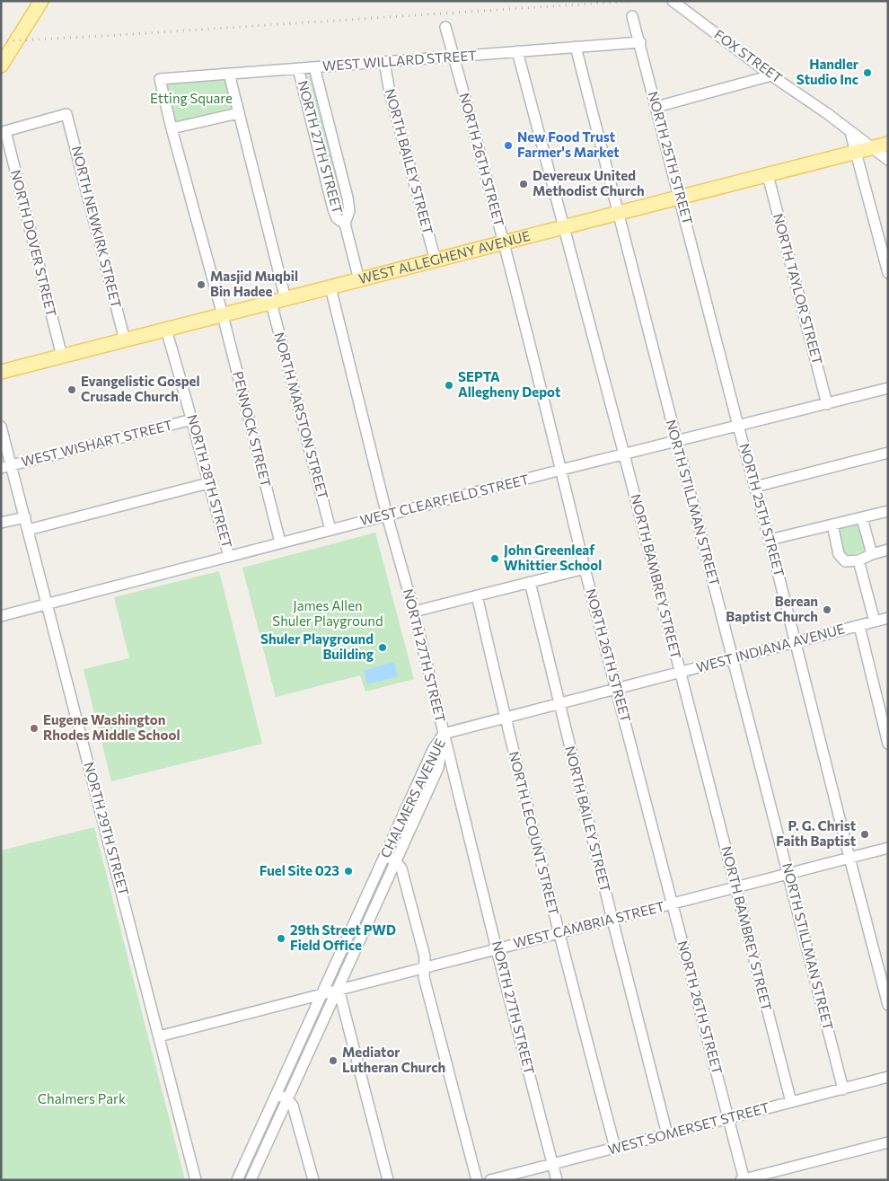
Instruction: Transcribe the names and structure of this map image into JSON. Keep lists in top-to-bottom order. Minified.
{"streets":{"main road":["WEST ALLEGHENY AVENUE"],"street":["FOX STREET","WEST WILLARD STREET","NORTH 27TH STREET","NORTH 25TH STREET","NORTH 26TH STREET","NORTH BAILEY STREET","NORTH NEWKIRK STREET","NORTH DOVER STREET","NORTH TAYLOR STREET","NORTH MARSTON STREET","PENNOCK STREET","WEST WISHART STREET","NORTH 28TH STREET","WEST CLEARFIELD STREET","NORTH STILLMAN STREET","NORTH BAMBREY STREET","WEST INDIANA AVENUE","CHALMERS AVENUE","NORTH 29TH STREET","NORTH LECOUNT STREET","WEST CAMBRIA STREET","WEST SOMERSET STREET"]},"crossings":[["FOX STREET","WEST ALLEGHENY AVENUE"],["WEST WILLARD STREET","NORTH 27TH STREET"],["WEST WILLARD STREET","NORTH 25TH STREET"],["WEST WILLARD STREET","NORTH 26TH STREET"],["WEST WILLARD STREET","NORTH BAILEY STREET"],["WEST WILLARD STREET","NORTH STILLMAN STREET"],["WEST WILLARD STREET","NORTH BAMBREY STREET"],["NORTH 27TH STREET","WEST ALLEGHENY AVENUE"],["NORTH 27TH STREET","WEST CLEARFIELD STREET"],["NORTH 27TH STREET","WEST INDIANA AVENUE"],["NORTH 27TH STREET","CHALMERS AVENUE"],["NORTH 27TH STREET","WEST CAMBRIA STREET"],["NORTH 27TH STREET","WEST SOMERSET STREET"],["NORTH 25TH STREET","WEST ALLEGHENY AVENUE"],["NORTH 25TH STREET","WEST CLEARFIELD STREET"],["NORTH 25TH STREET","WEST INDIANA AVENUE"],["NORTH 25TH STREET","WEST CAMBRIA STREET"],["NORTH 26TH STREET","WEST ALLEGHENY AVENUE"],["NORTH 26TH STREET","WEST CLEARFIELD STREET"],["NORTH 26TH STREET","WEST INDIANA AVENUE"],["NORTH 26TH STREET","WEST CAMBRIA STREET"],["NORTH 26TH STREET","WEST SOMERSET STREET"],["NORTH BAILEY STREET","WEST ALLEGHENY AVENUE"],["NORTH BAILEY STREET","WEST INDIANA AVENUE"],["NORTH BAILEY STREET","WEST CAMBRIA STREET"],["NORTH BAILEY STREET","WEST SOMERSET STREET"],["NORTH NEWKIRK STREET","NORTH DOVER STREET"],["NORTH NEWKIRK STREET","WEST ALLEGHENY AVENUE"],["NORTH DOVER STREET","WEST ALLEGHENY AVENUE"],["WEST ALLEGHENY AVENUE","NORTH TAYLOR STREET"],["WEST ALLEGHENY AVENUE","NORTH MARSTON STREET"],["WEST ALLEGHENY AVENUE","PENNOCK STREET"],["WEST ALLEGHENY AVENUE","NORTH 28TH STREET"],["WEST ALLEGHENY AVENUE","NORTH STILLMAN STREET"],["WEST ALLEGHENY AVENUE","NORTH BAMBREY STREET"],["NORTH TAYLOR STREET","WEST CLEARFIELD STREET"],["NORTH MARSTON STREET","WEST CLEARFIELD STREET"],["PENNOCK STREET","WEST CLEARFIELD STREET"],["WEST WISHART STREET","NORTH 28TH STREET"],["WEST WISHART STREET","NORTH 29TH STREET"],["NORTH 28TH STREET","WEST CLEARFIELD STREET"],["WEST CLEARFIELD STREET","NORTH STILLMAN STREET"],["WEST CLEARFIELD STREET","NORTH BAMBREY STREET"],["WEST CLEARFIELD STREET","NORTH 29TH STREET"],["NORTH STILLMAN STREET","WEST INDIANA AVENUE"],["NORTH STILLMAN STREET","WEST CAMBRIA STREET"],["NORTH STILLMAN STREET","WEST SOMERSET STREET"],["NORTH BAMBREY STREET","WEST INDIANA AVENUE"],["NORTH BAMBREY STREET","WEST CAMBRIA STREET"],["NORTH BAMBREY STREET","WEST SOMERSET STREET"],["WEST INDIANA AVENUE","CHALMERS AVENUE"],["WEST INDIANA AVENUE","NORTH LECOUNT STREET"],["CHALMERS AVENUE","WEST CAMBRIA STREET"],["NORTH 29TH STREET","WEST CAMBRIA STREET"],["NORTH LECOUNT STREET","WEST CAMBRIA STREET"],["NORTH LECOUNT STREET","WEST SOMERSET STREET"]],"parks":["Etting Square","James Allen Shuler Playground","Chalmers Park"],"places":["Handler Studio Inc","New Food Trust Farmer's Market","Devereux United Methodist Church","Masjid Muqbil Bin Hadee","SEPTA Allegheny Depot","Evangelistic Gospel Crusade Church","John Greenleaf Whittier School","Berean Baptist Church","Shuler Playground Building","Eugene Washington Rhodes Middle School","P. G. Christ Faith Baptist","Fuel Site 023","29th Street PWD Field Office","Mediator Lutheran Church"]}
